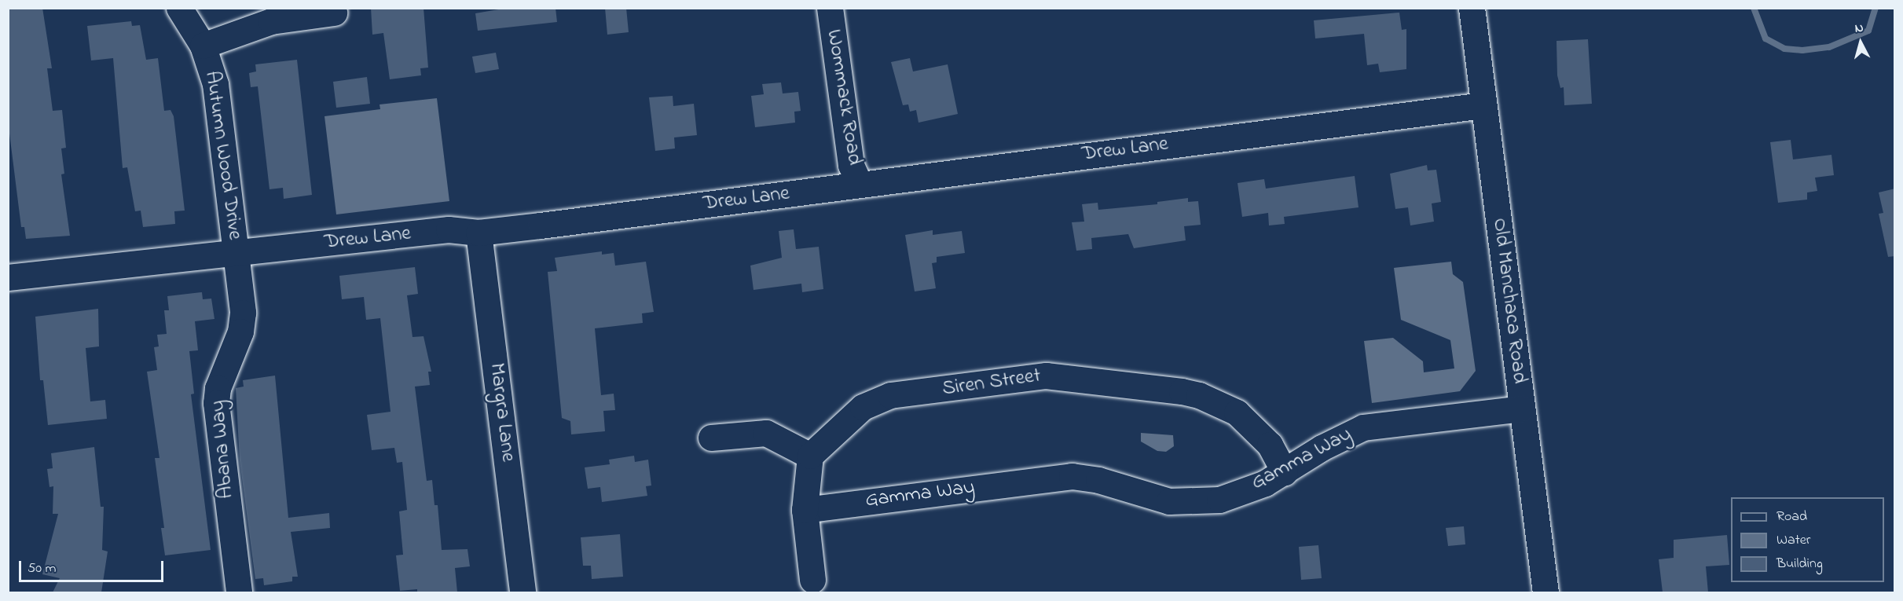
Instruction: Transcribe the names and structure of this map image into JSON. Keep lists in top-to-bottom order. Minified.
{"streets":{"street":["Wommack Road","Drew Lane","Autumn Wood Drive","Old Manchaca Road","Siren Street","Margra Lane","Abana Way","Gamma Way"]},"crossings":[["Wommack Road","Drew Lane"],["Drew Lane","Autumn Wood Drive"],["Drew Lane","Old Manchaca Road"],["Drew Lane","Margra Lane"],["Drew Lane","Abana Way"],["Autumn Wood Drive","Abana Way"],["Old Manchaca Road","Gamma Way"],["Siren Street","Gamma Way"]],"legend":["Road","Water","Building"],"scale_bar":"50 m","north":"top"}
